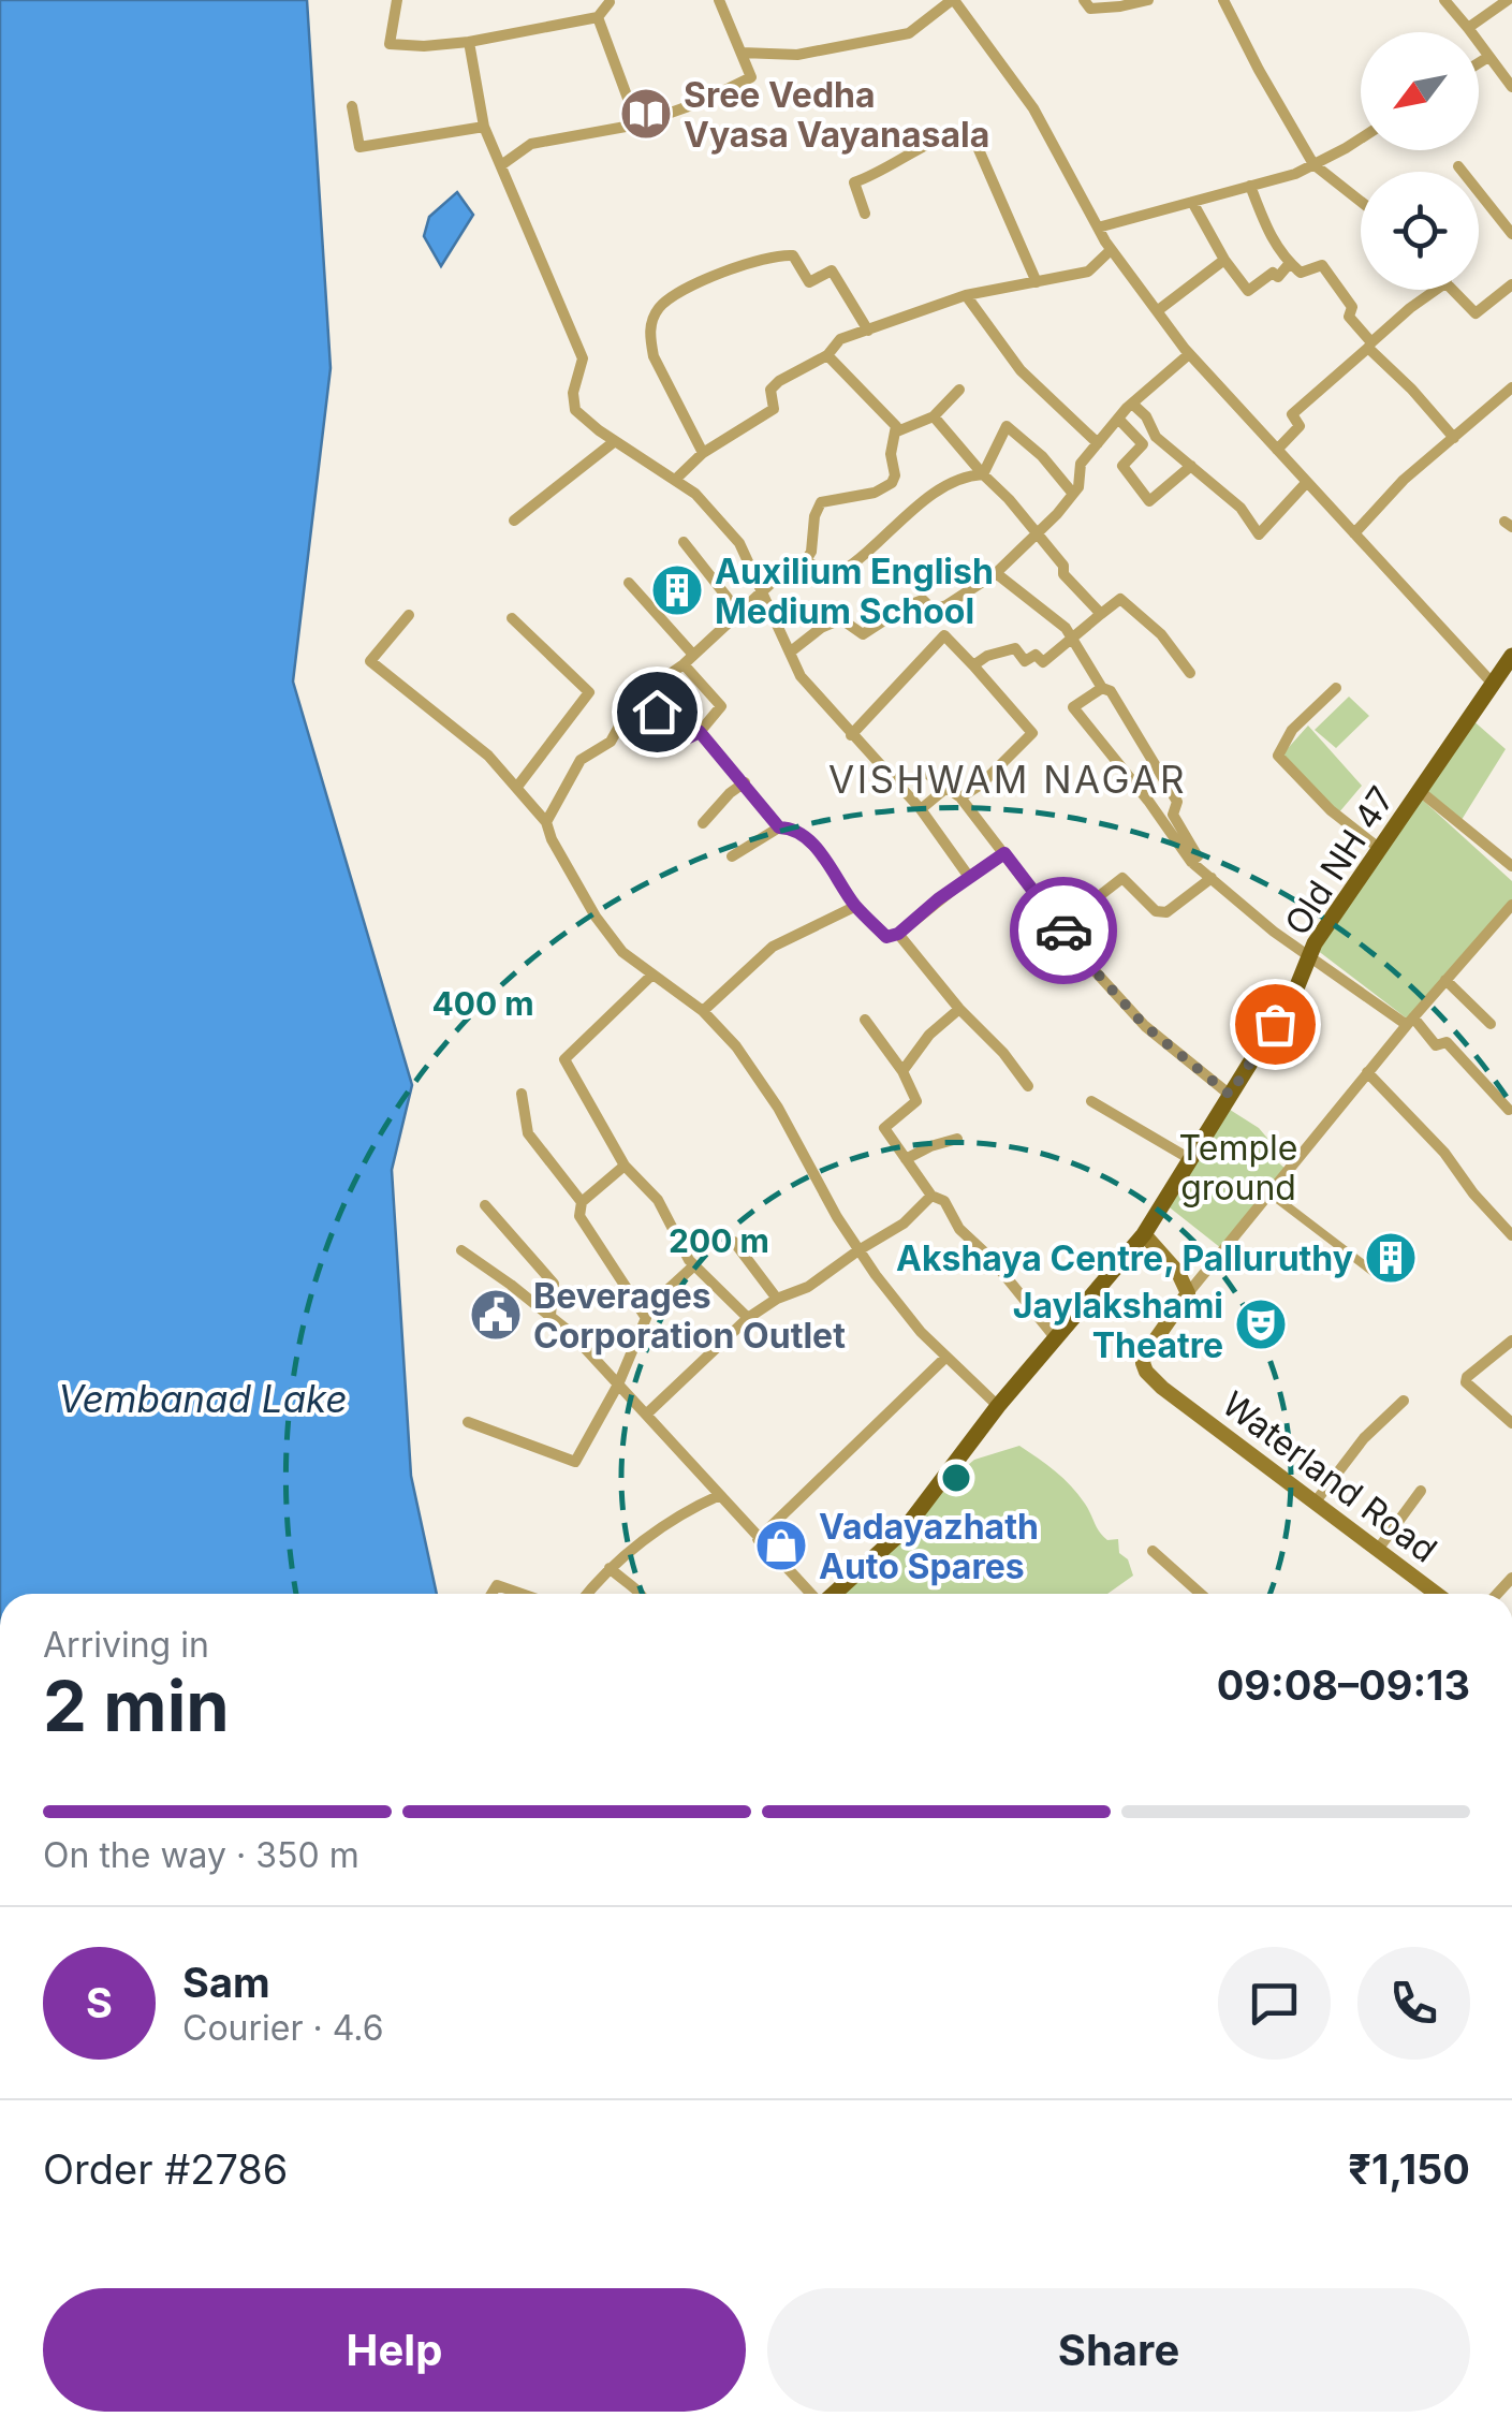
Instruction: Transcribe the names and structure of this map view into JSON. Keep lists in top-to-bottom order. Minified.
{"streets":{"main road":["Old NH 47","Waterland Road"]},"districts":["VISHWAM NAGAR"],"water":["Vembanad Lake"],"parks":["Temple ground"],"places":{"library":["Sree Vedha Vyasa Vayanasala"],"building":["Auxilium English Medium School","Akshaya Centre, Palluruthy"],"public building":["Beverages Corporation Outlet"],"theatre":["Jaylakshami Theatre"],"shop":["Vadayazhath Auto Spares"]},"north":"bottom left","page":{"heading":["2 min","Arriving in","09:08–09:13"],"panel":["Sam","Courier · 4.6","Order #2786","₹1,150"],"bar":"On the way · 350 m","round":"S","buttons":["Help","Share"]},"rings":["400 m","200 m"]}
